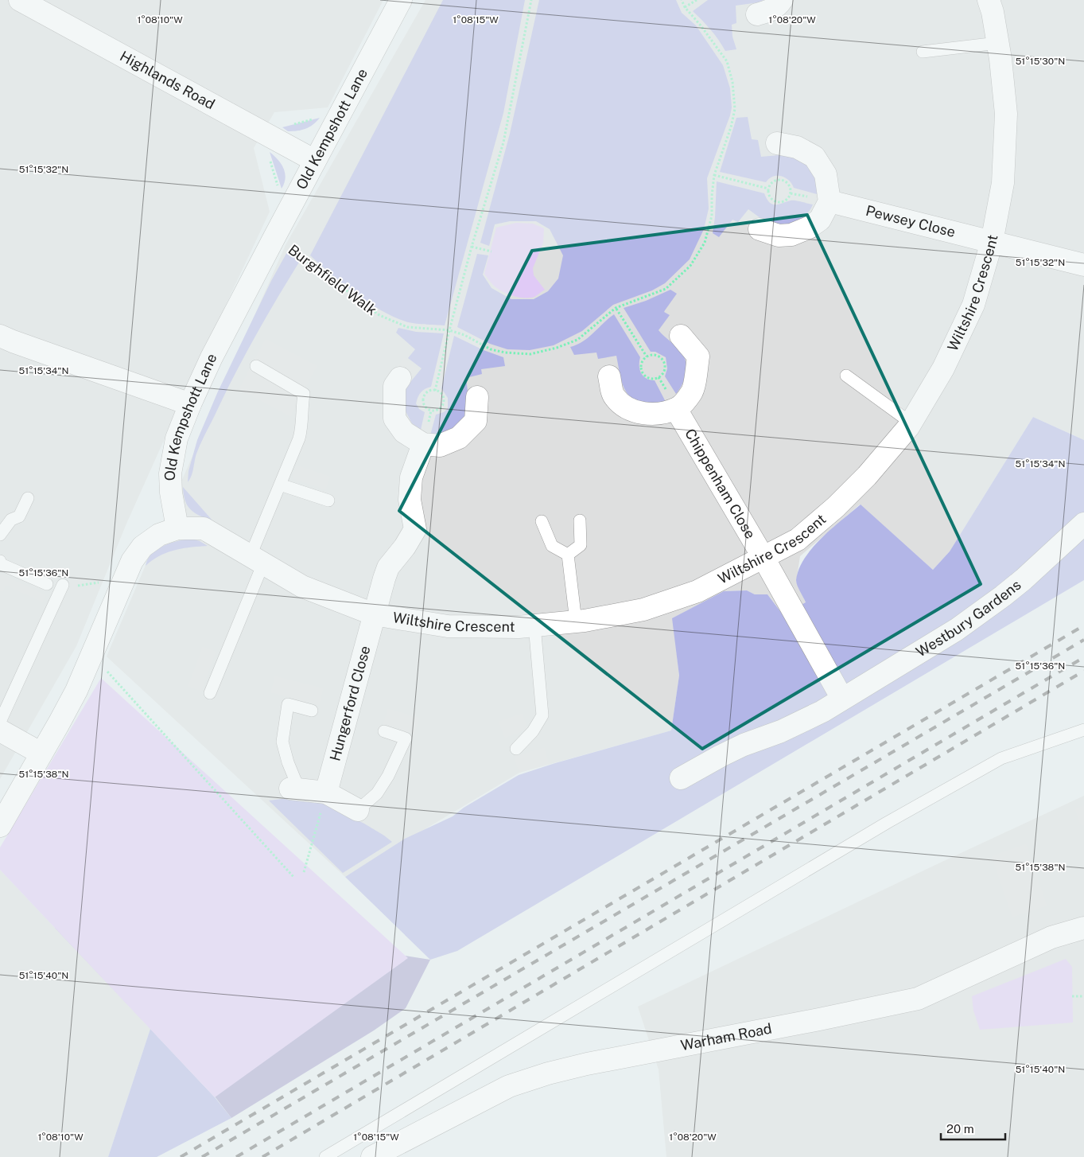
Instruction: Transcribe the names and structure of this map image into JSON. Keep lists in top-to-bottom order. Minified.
{"streets":{"street":["Highlands Road","Old Kempshott Lane","Pewsey Close","Wiltshire Crescent","Chippenham Close","Westbury Gardens","Hungerford Close","Warham Road"],"path":["Burghfield Walk"]},"crossings":[["Highlands Road","Old Kempshott Lane"],["Old Kempshott Lane","Burghfield Walk"],["Old Kempshott Lane","Wiltshire Crescent"],["Pewsey Close","Wiltshire Crescent"],["Wiltshire Crescent","Chippenham Close"],["Wiltshire Crescent","Hungerford Close"]],"scale_bar":"20 m","coordinates":["1°08'10\"W","1°08'15\"W","1°08'20\"W","51°15'30\"N","51°15'32\"N","51°15'34\"N","51°15'36\"N","51°15'38\"N","51°15'40\"N"]}
